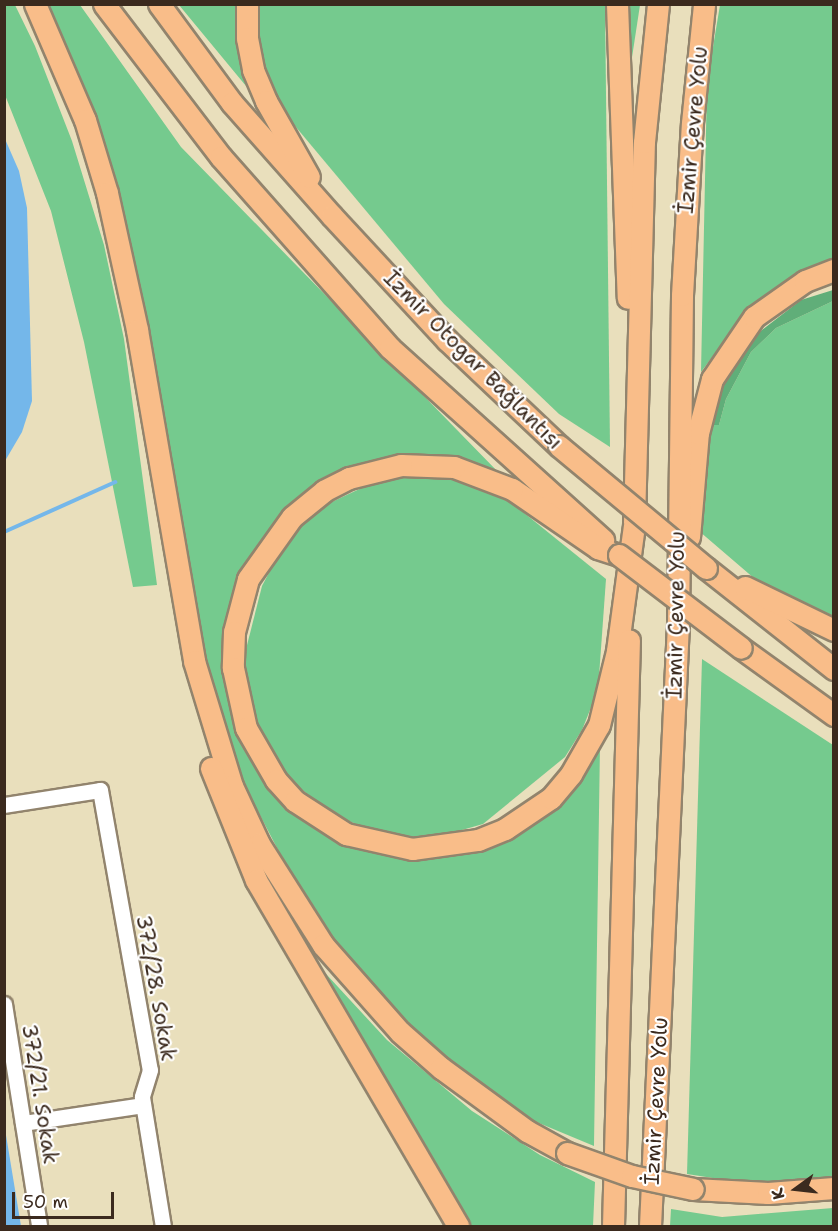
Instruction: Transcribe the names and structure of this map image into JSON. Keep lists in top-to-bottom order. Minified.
{"streets":{"highway":["İzmir Çevre Yolu","İzmir Otogar Bağlantısı"],"street":["372/28. Sokak","372/21. Sokak"]},"scale_bar":"50 m","north":"left"}
